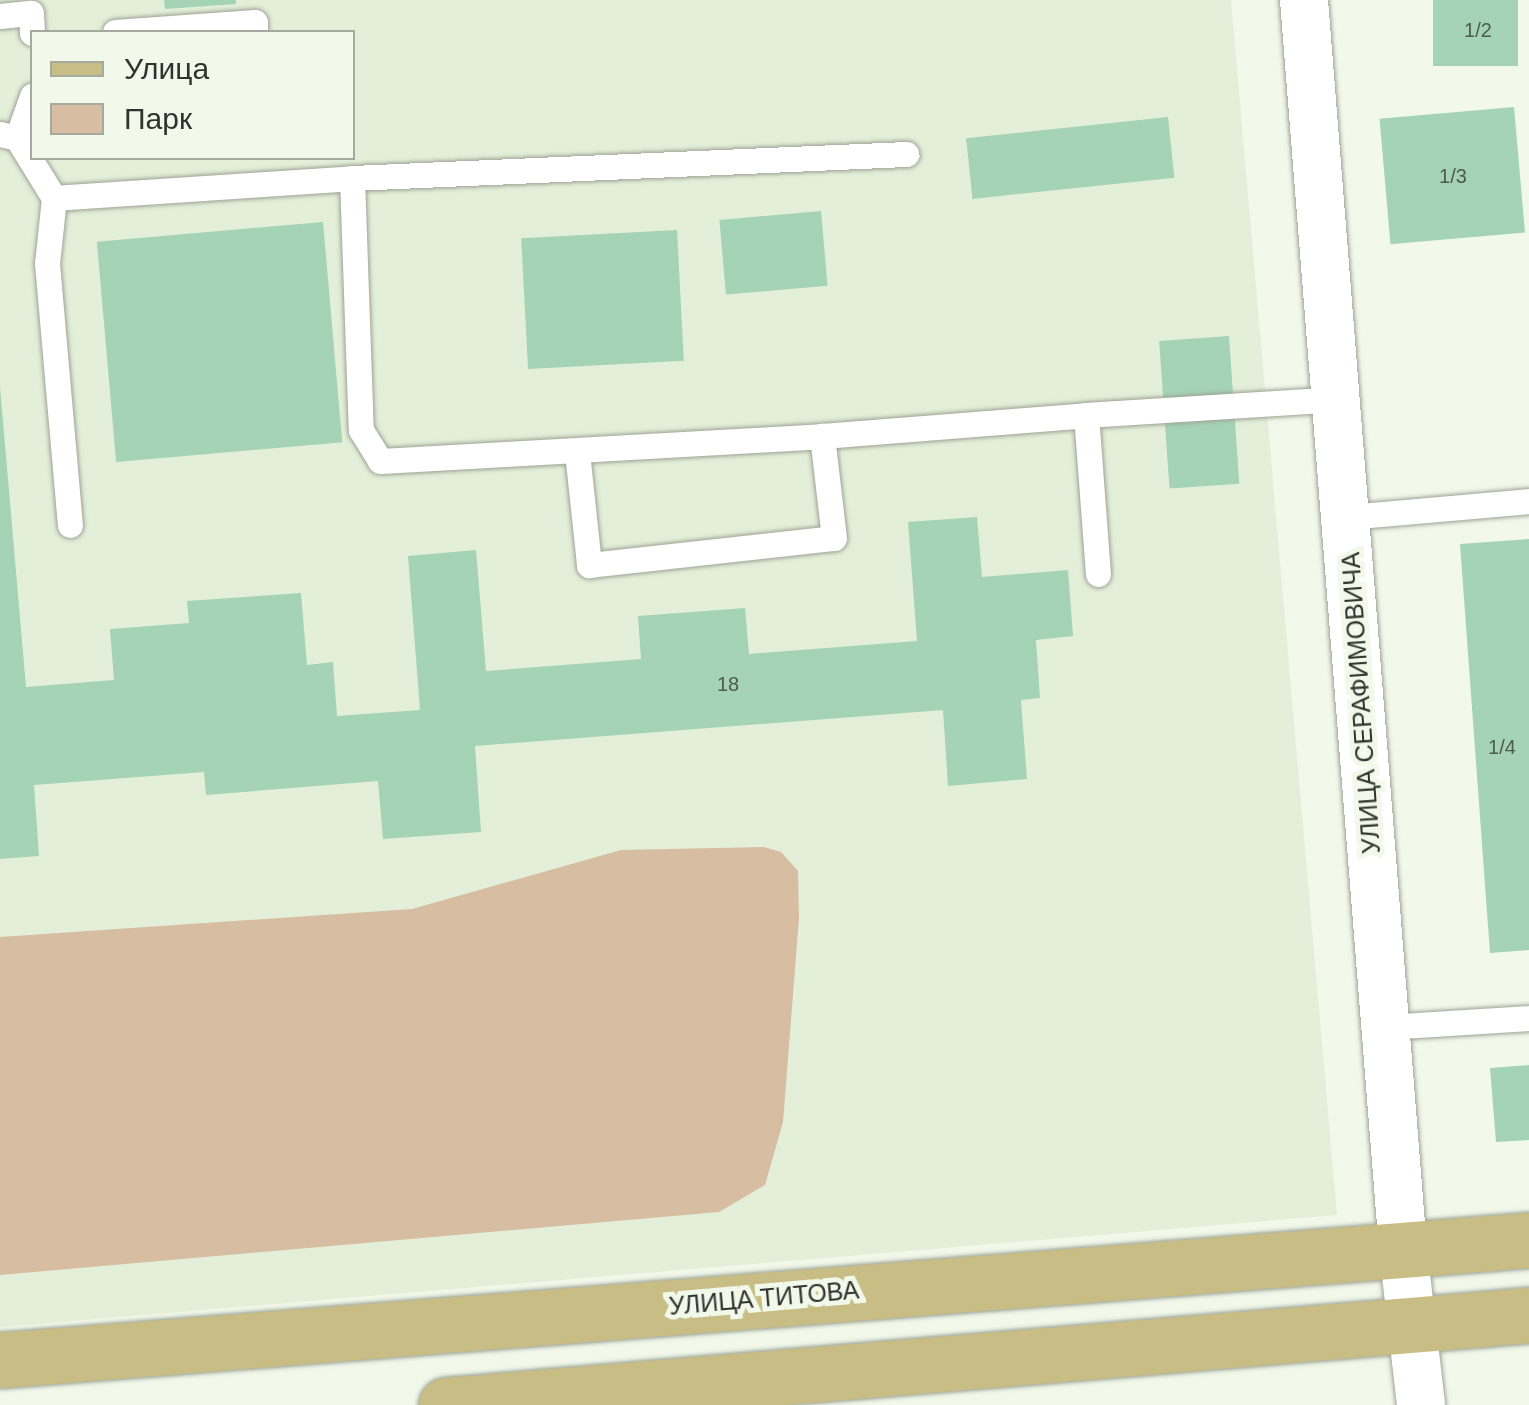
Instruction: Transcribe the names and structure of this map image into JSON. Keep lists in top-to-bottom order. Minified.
{"streets":{"main road":["УЛИЦА ТИТОВА"],"street":["УЛИЦА СЕРАФИМОВИЧА"]},"crossings":[["УЛИЦА СЕРАФИМОВИЧА","УЛИЦА ТИТОВА"]],"house_numbers":["1/2","1/3","18","1/4"],"legend":["Улица","Парк"]}
